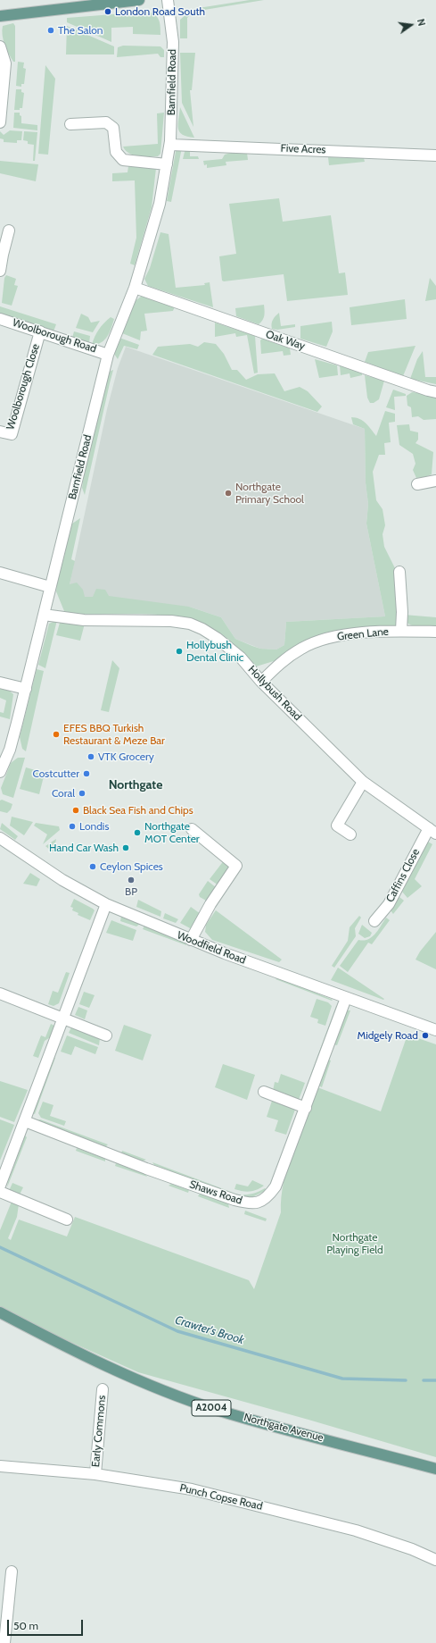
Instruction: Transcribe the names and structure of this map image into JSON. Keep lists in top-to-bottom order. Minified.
{"streets":{"main road":["A2004","Northgate Avenue"],"street":["Barnfield Road","Five Acres","Woolborough Road","Oak Way","Woolborough Close","Green Lane","Hollybush Road","Caffins Close","Woodfield Road","Shaws Road","Early Commons","Punch Copse Road"]},"crossings":[["Barnfield Road","Five Acres"],["Barnfield Road","Woolborough Road"],["Barnfield Road","Oak Way"],["Barnfield Road","Hollybush Road"],["Woolborough Road","Woolborough Close"],["Green Lane","Hollybush Road"],["Hollybush Road","Caffins Close"],["Woodfield Road","Shaws Road"],["Early Commons","Punch Copse Road"]],"districts":["Northgate"],"water":["Crawter's Brook"],"parks":["Northgate Playing Field"],"places":["London Road South","The Salon","Northgate Primary School","Hollybush Dental Clinic","EFES BBQ Turkish Restaurant & Meze Bar","VTK Grocery","Costcutter","Coral","Black Sea Fish and Chips","Londis","Northgate MOT Center","Hand Car Wash","Ceylon Spices","BP","Midgely Road"],"scale_bar":"50 m","north":"right"}
